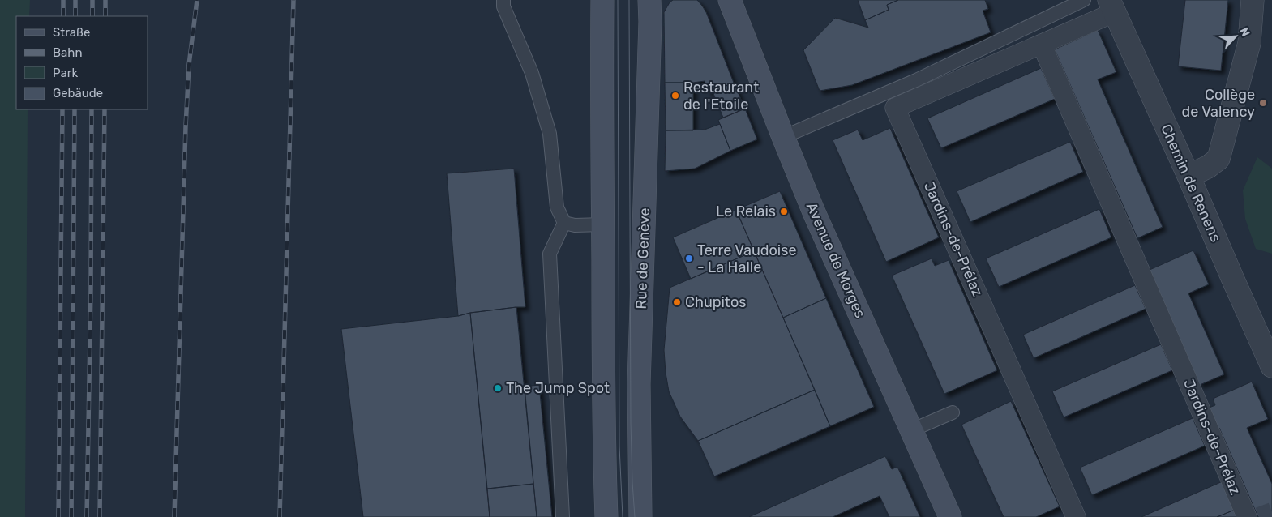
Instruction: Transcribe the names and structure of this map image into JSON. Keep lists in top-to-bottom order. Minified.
{"streets":{"main road":["Rue de Genève","Avenue de Morges"],"street":["Chemin de Renens","Jardins-de-Prélaz"]},"crossings":[["Chemin de Renens","Jardins-de-Prélaz"]],"places":["Restaurant de l'Etoile","Collège de Valency","Le Relais","Terre Vaudoise - La Halle","Chupitos","The Jump Spot"],"legend":["Straße","Bahn","Park","Gebäude"],"north":"top right"}
